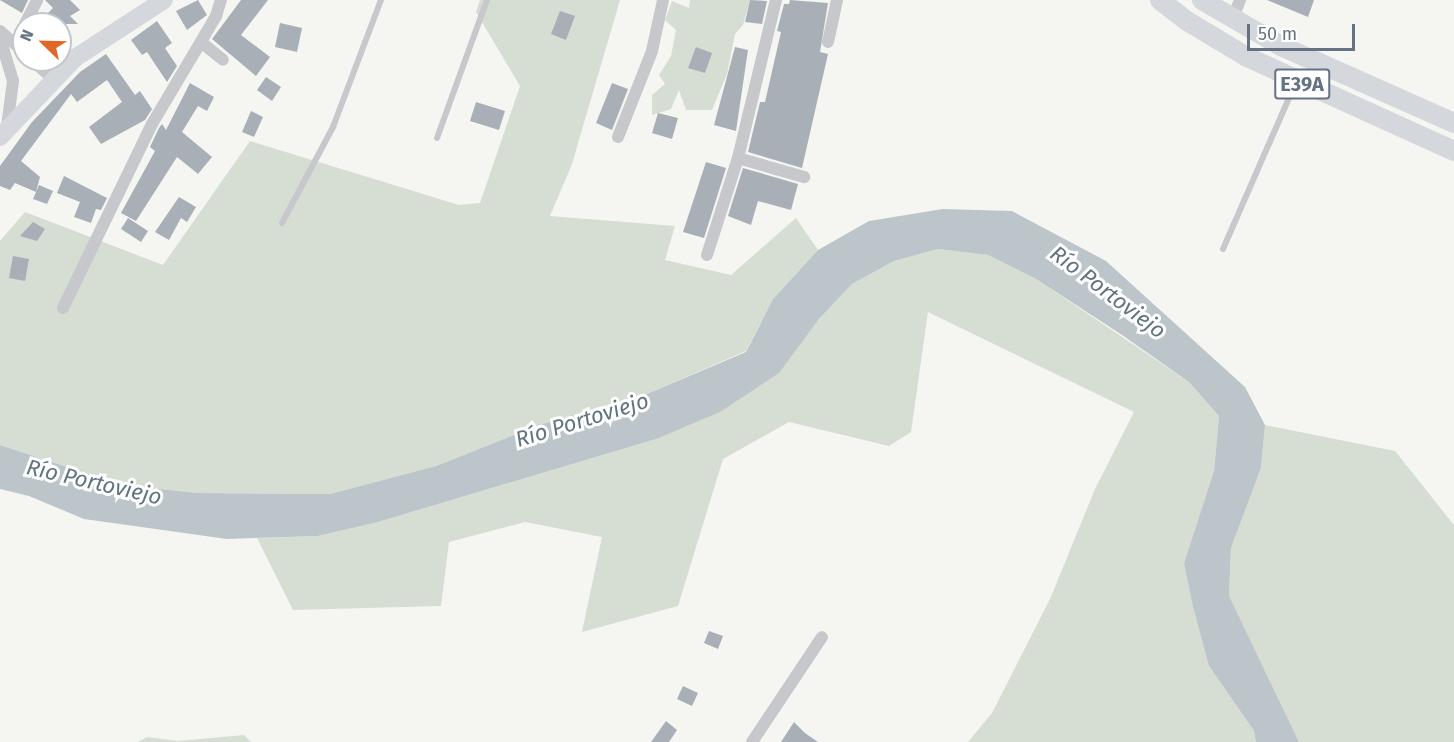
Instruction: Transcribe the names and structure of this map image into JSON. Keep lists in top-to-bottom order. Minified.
{"streets":{"main road":["E39A"]},"water":["Río Portoviejo"],"scale_bar":"50 m","north":"top left"}
